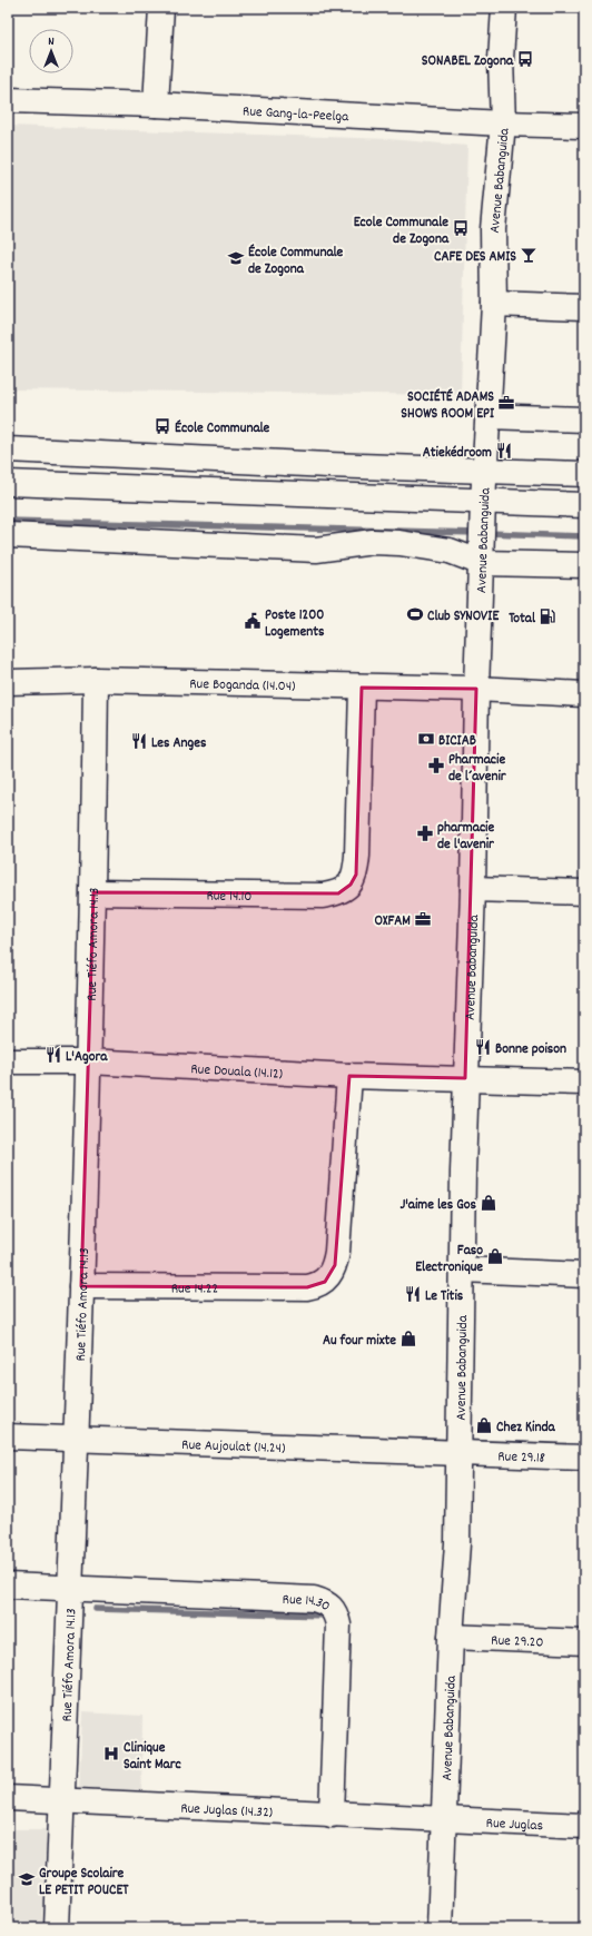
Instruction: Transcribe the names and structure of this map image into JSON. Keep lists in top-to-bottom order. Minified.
{"streets":{"street":["Rue Gang-la-Peelga","Avenue Babanguida","Rue Boganda (14.04)","Rue 14.10","Rue Tiéfo Amora 14.13","Rue Douala (14.12)","Rue 14.22","Rue Aujoulat (14.24)","Rue 29.18","Rue 14.30","Rue 29.20","Rue Juglas (14.32)","Rue Juglas"]},"crossings":[["Rue Gang-la-Peelga","Avenue Babanguida"],["Avenue Babanguida","Rue Boganda (14.04)"],["Avenue Babanguida","Rue Douala (14.12)"],["Avenue Babanguida","Rue Aujoulat (14.24)"],["Avenue Babanguida","Rue 29.18"],["Avenue Babanguida","Rue 29.20"],["Avenue Babanguida","Rue Juglas (14.32)"],["Avenue Babanguida","Rue Juglas"],["Rue Boganda (14.04)","Rue 14.10"],["Rue Boganda (14.04)","Rue Tiéfo Amora 14.13"],["Rue 14.10","Rue Tiéfo Amora 14.13"],["Rue Tiéfo Amora 14.13","Rue Douala (14.12)"],["Rue Tiéfo Amora 14.13","Rue 14.22"],["Rue Tiéfo Amora 14.13","Rue Aujoulat (14.24)"],["Rue Tiéfo Amora 14.13","Rue 14.30"],["Rue Tiéfo Amora 14.13","Rue Juglas (14.32)"],["Rue Douala (14.12)","Rue 14.22"],["Rue Aujoulat (14.24)","Rue 29.18"],["Rue 14.30","Rue Juglas (14.32)"],["Rue Juglas (14.32)","Rue Juglas"]],"places":{"bus stop":["SONABEL Zogona","Ecole Communale de Zogona","École Communale"],"bar":["CAFE DES AMIS"],"school or university":["École Communale de Zogona","Groupe Scolaire LE PETIT POUCET"],"office":["SOCIÉTÉ ADAMS SHOWS ROOM EPI","OXFAM"],"restaurant":["Atiekédroom","Les Anges","Bonne poison","L'Agora","Le Titis"],"sports":["Club SYNOVIE"],"fuel station":["Total"],"public building":["Poste 1200 Logements"],"bank":["BICIAB"],"pharmacy":["Pharmacie de l´avenir","pharmacie de l'avenir"],"shop":["J'aime les Gos","Faso Electronique","Au four mixte","Chez Kinda"],"hospital":["Clinique Saint Marc"]},"north":"top"}
